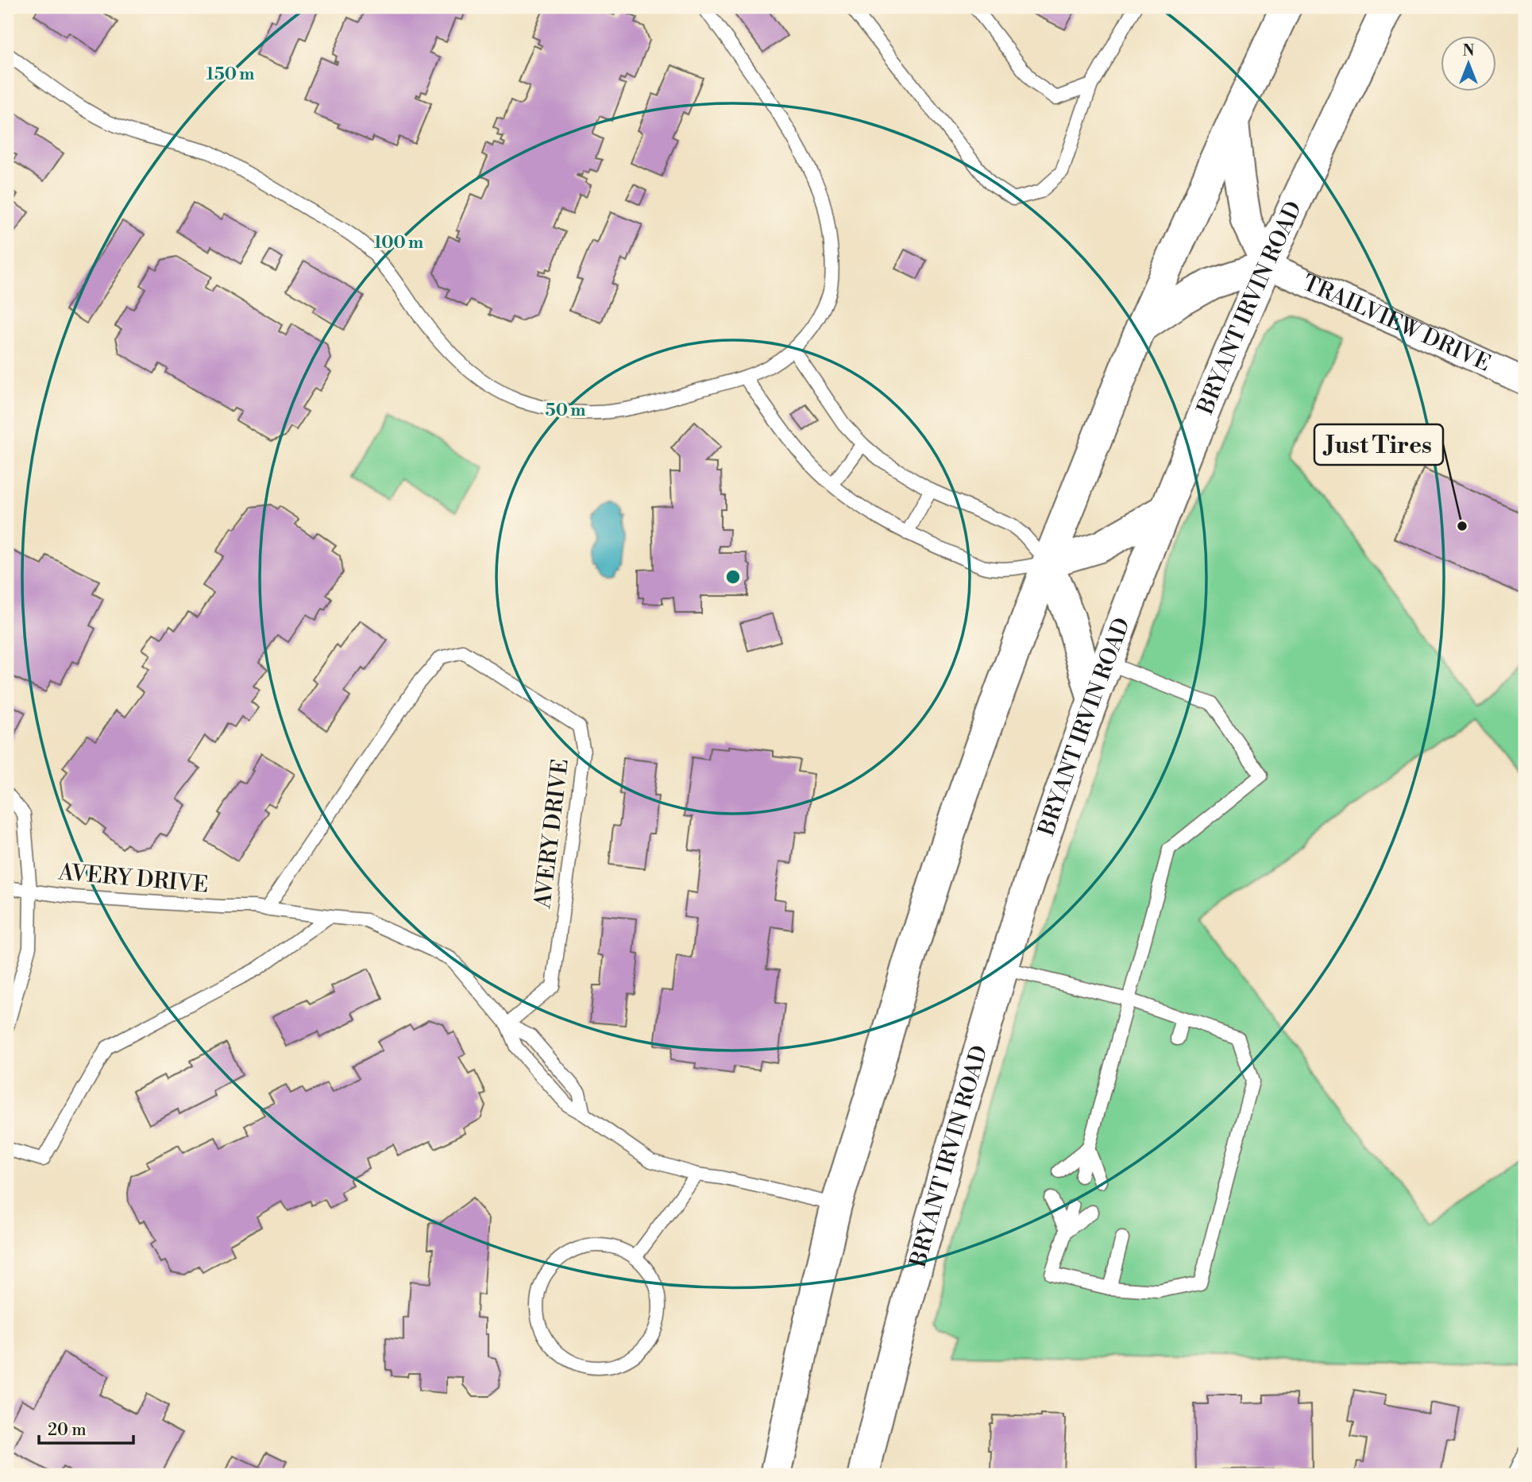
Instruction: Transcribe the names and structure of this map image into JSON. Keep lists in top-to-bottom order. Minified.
{"streets":{"main road":["BRYANT IRVIN ROAD"],"street":["TRAILVIEW DRIVE"],"lane":["AVERY DRIVE"]},"crossings":[["BRYANT IRVIN ROAD","TRAILVIEW DRIVE"]],"places":["Just Tires"],"scale_bar":"20 m","north":"top","rings":["150 m","100 m","50 m"]}
